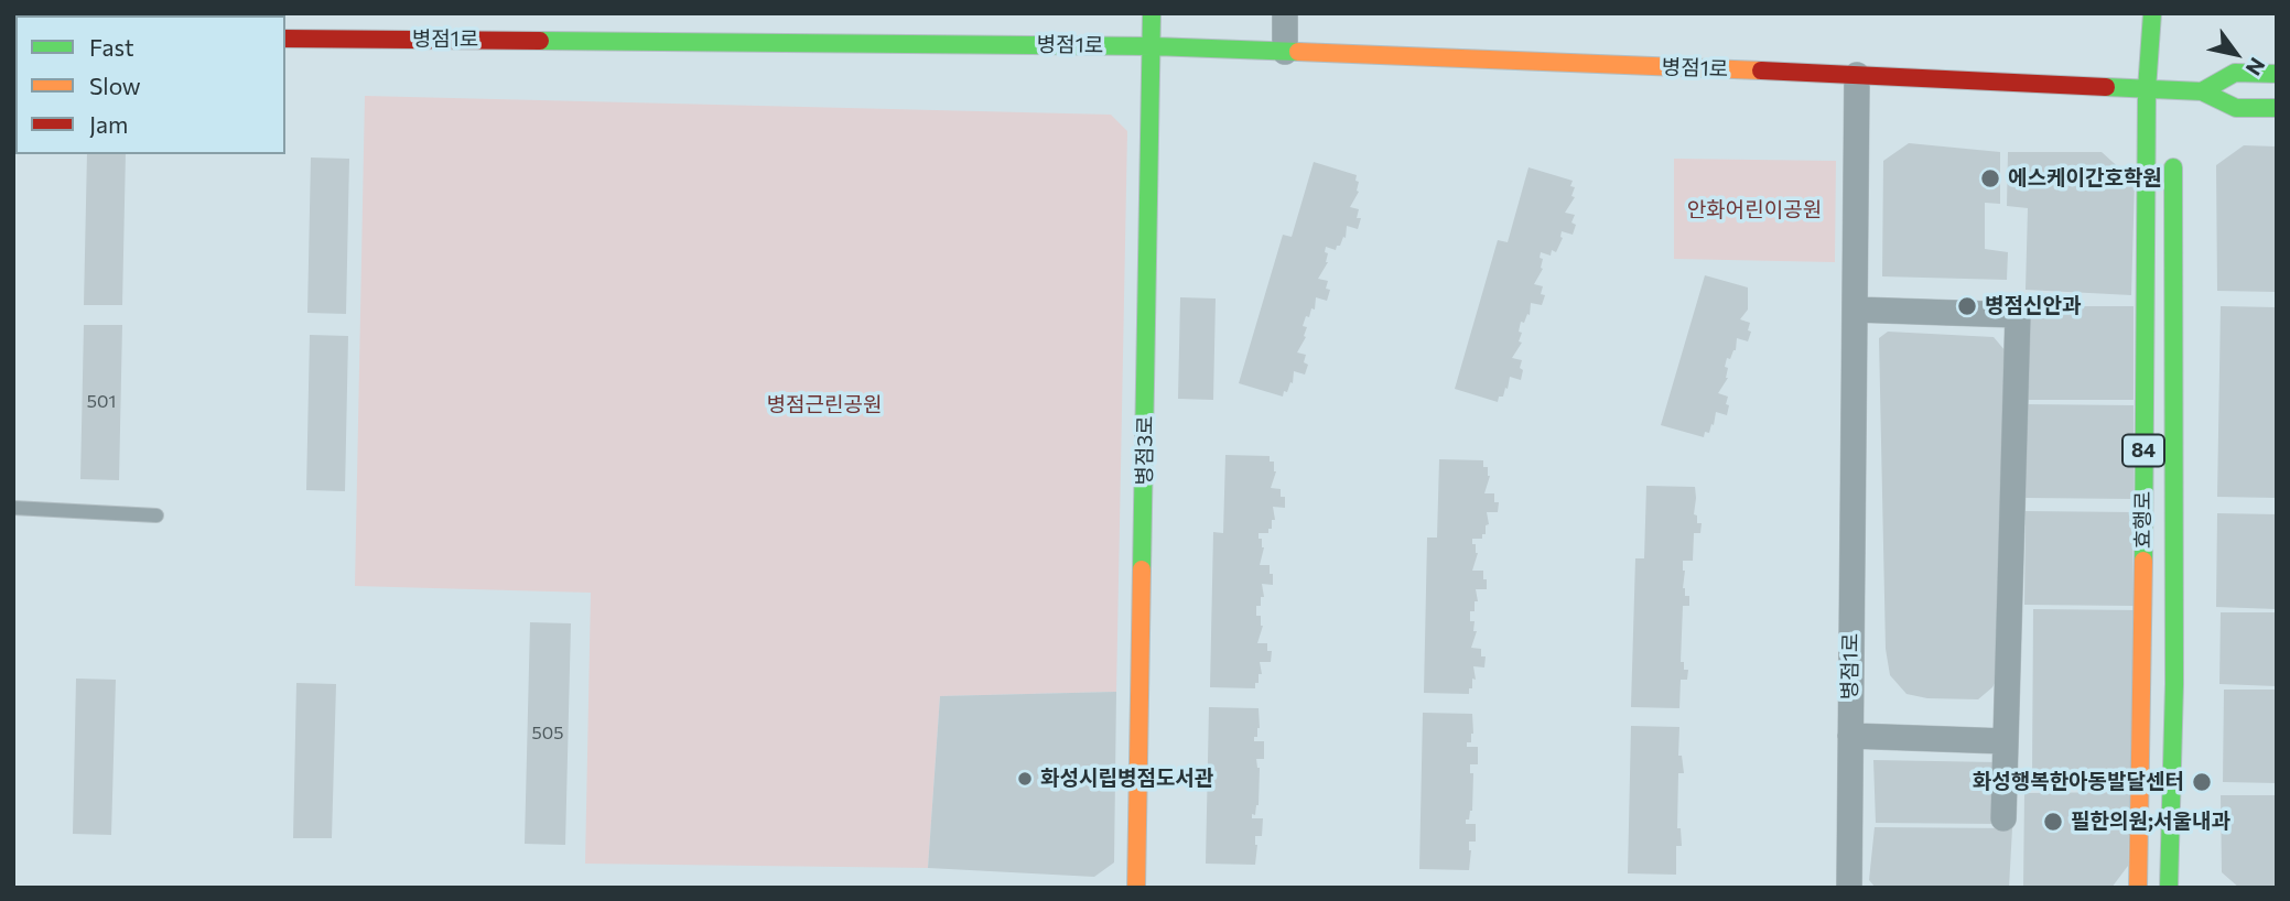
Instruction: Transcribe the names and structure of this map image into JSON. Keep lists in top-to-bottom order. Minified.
{"streets":{"street":["병점1로","병점3로","84","효행로"]},"crossings":[["병점1로","병점3로"],["병점1로","효행로"]],"parks":["안화어린이공원","병점근린공원"],"places":["에스케이간호학원","병점신안과","화성시립병점도서관","화성행복한아동발달센터","필한의원;서울내과"],"house_numbers":["501","505"],"legend":["Fast","Slow","Jam"],"north":"bottom right"}
